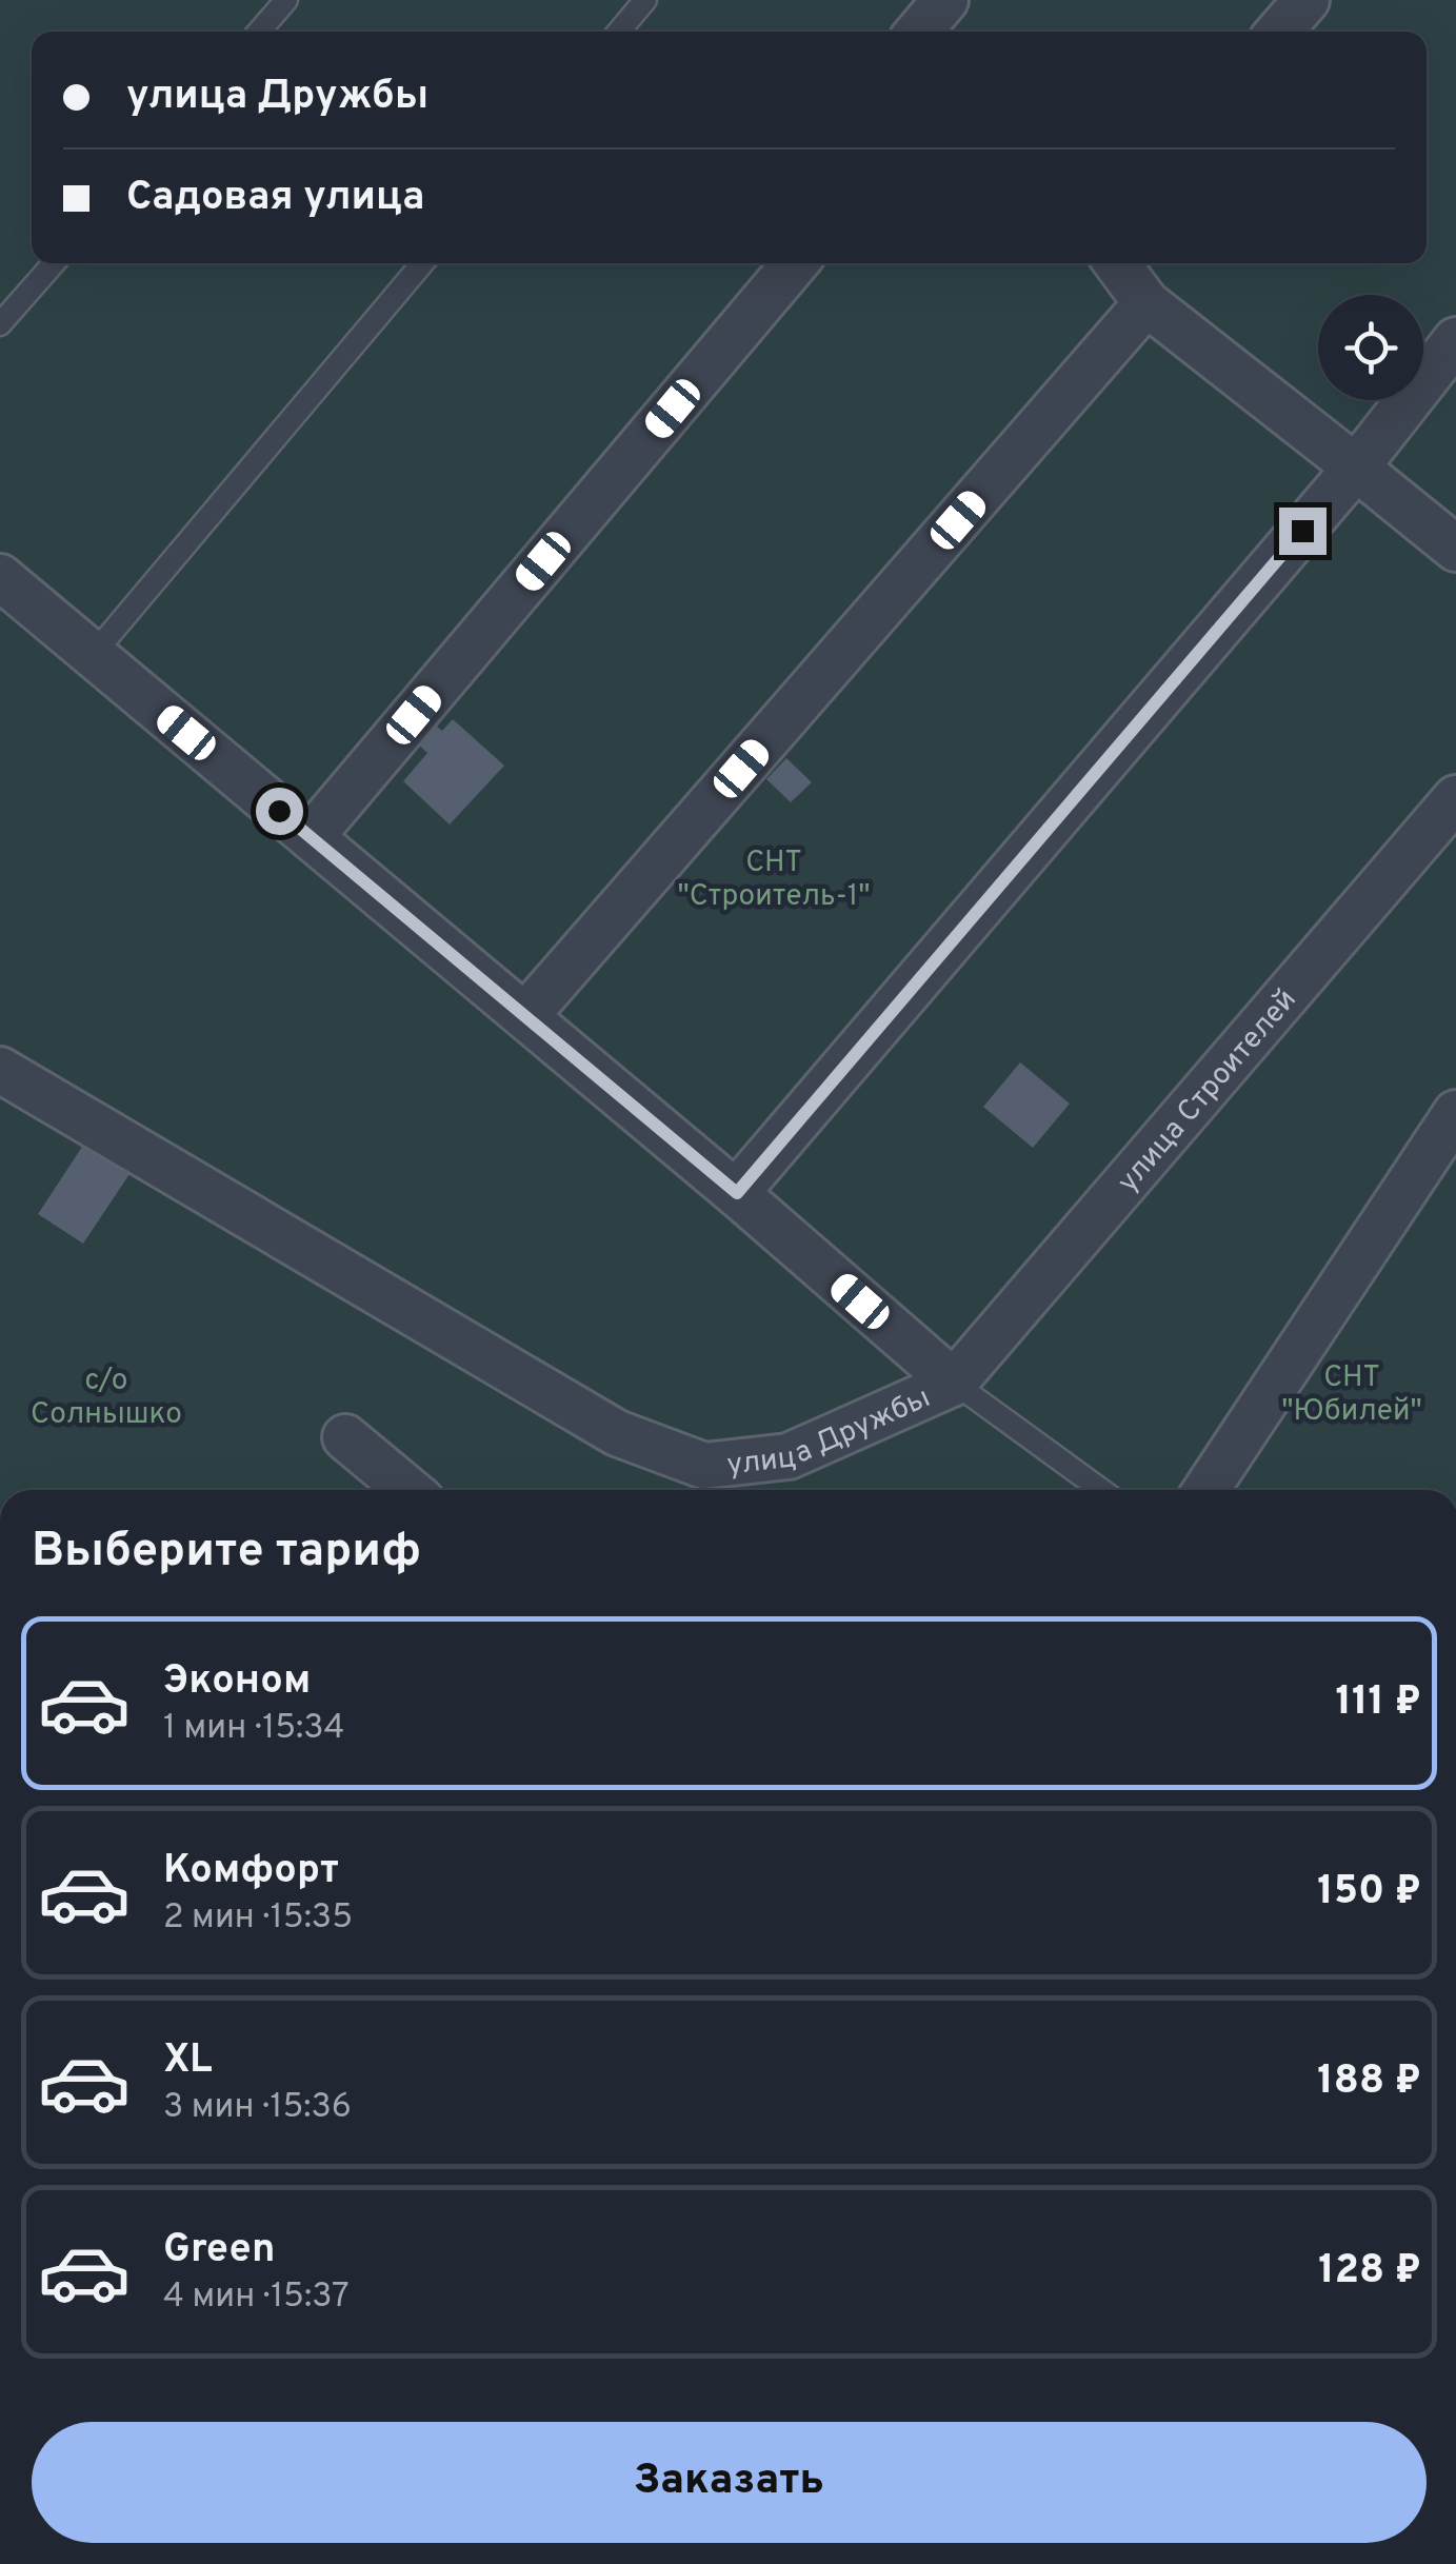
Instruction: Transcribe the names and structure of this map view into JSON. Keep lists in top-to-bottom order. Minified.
{"streets":{"street":["улица Строителей","улица Дружбы"]},"crossings":[["улица Строителей","улица Дружбы"]],"parks":["СНТ \"Строитель-1\"","СНТ \"Юбилей\"","с/о Солнышко"],"page":{"banner":["улица Дружбы","Садовая улица"],"heading":"Выберите тариф","list":[{"name":"Эконом","note":"1 мин · 15:34","value":"111 ₽"},{"name":"Комфорт","note":"2 мин · 15:35","value":"150 ₽"},{"name":"XL","note":"3 мин · 15:36","value":"188 ₽"},{"name":"Green","note":"4 мин · 15:37","value":"128 ₽"}],"buttons":"Заказать"}}
